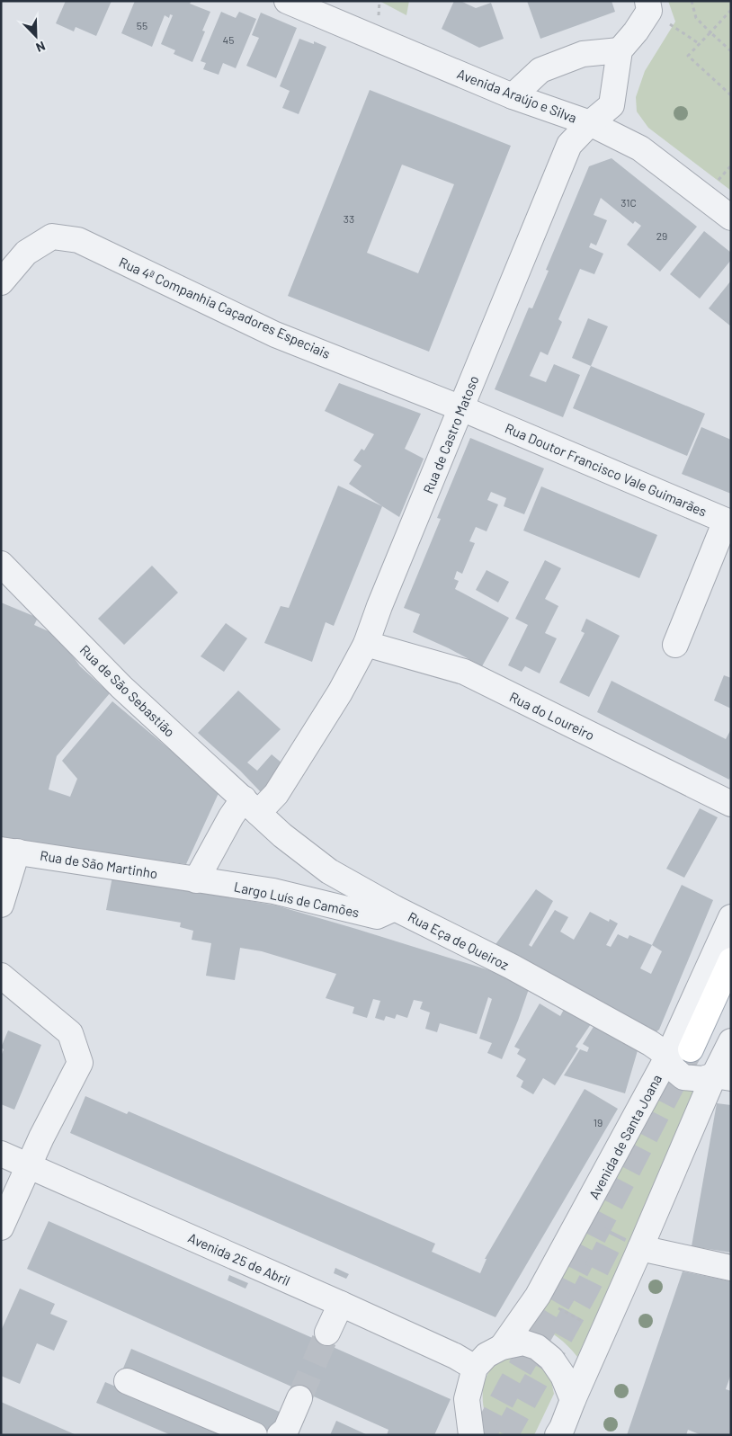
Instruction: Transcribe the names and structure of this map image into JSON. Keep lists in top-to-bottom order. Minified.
{"streets":{"main road":["Avenida de Santa Joana"],"street":["Avenida Araújo e Silva","Rua 4ª Companhia Caçadores Especiais","Rua de Castro Matoso","Rua Doutor Francisco Vale Guimarães","Rua de São Sebastião","Rua do Loureiro","Rua de São Martinho","Largo Luís de Camões","Rua Eça de Queiroz","Avenida 25 de Abril"]},"crossings":[["Avenida Araújo e Silva","Rua de Castro Matoso"],["Rua 4ª Companhia Caçadores Especiais","Rua de Castro Matoso"],["Rua 4ª Companhia Caçadores Especiais","Rua Doutor Francisco Vale Guimarães"],["Rua de Castro Matoso","Rua Doutor Francisco Vale Guimarães"],["Rua de Castro Matoso","Rua de São Sebastião"],["Rua de Castro Matoso","Rua do Loureiro"],["Rua de Castro Matoso","Rua de São Martinho"],["Rua de Castro Matoso","Largo Luís de Camões"],["Rua de Castro Matoso","Rua Eça de Queiroz"],["Rua de São Sebastião","Rua Eça de Queiroz"],["Rua de São Martinho","Largo Luís de Camões"],["Largo Luís de Camões","Rua Eça de Queiroz"],["Rua Eça de Queiroz","Avenida de Santa Joana"]],"house_numbers":["55","45","31C","33","29","19"],"north":"bottom right"}
